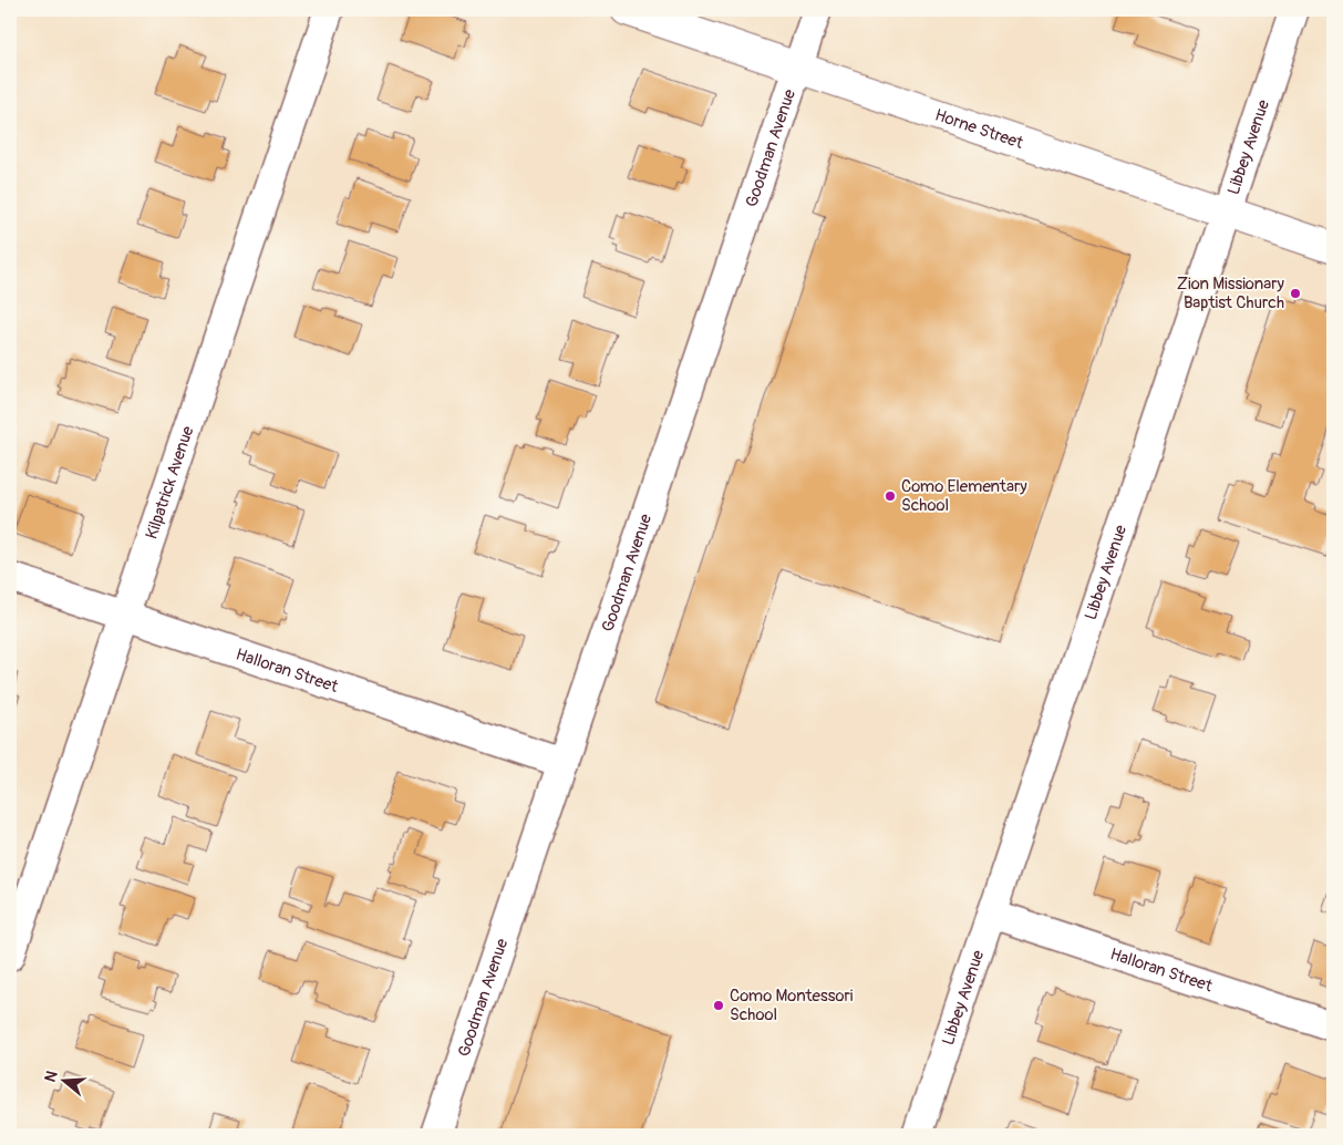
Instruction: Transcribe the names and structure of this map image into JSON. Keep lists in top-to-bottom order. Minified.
{"streets":{"street":["Horne Street","Goodman Avenue","Libbey Avenue","Kilpatrick Avenue","Halloran Street"]},"crossings":[["Horne Street","Goodman Avenue"],["Horne Street","Libbey Avenue"],["Goodman Avenue","Halloran Street"],["Libbey Avenue","Halloran Street"],["Kilpatrick Avenue","Halloran Street"]],"places":["Zion Missionary Baptist Church","Como Elementary School","Como Montessori School"],"north":"left"}
